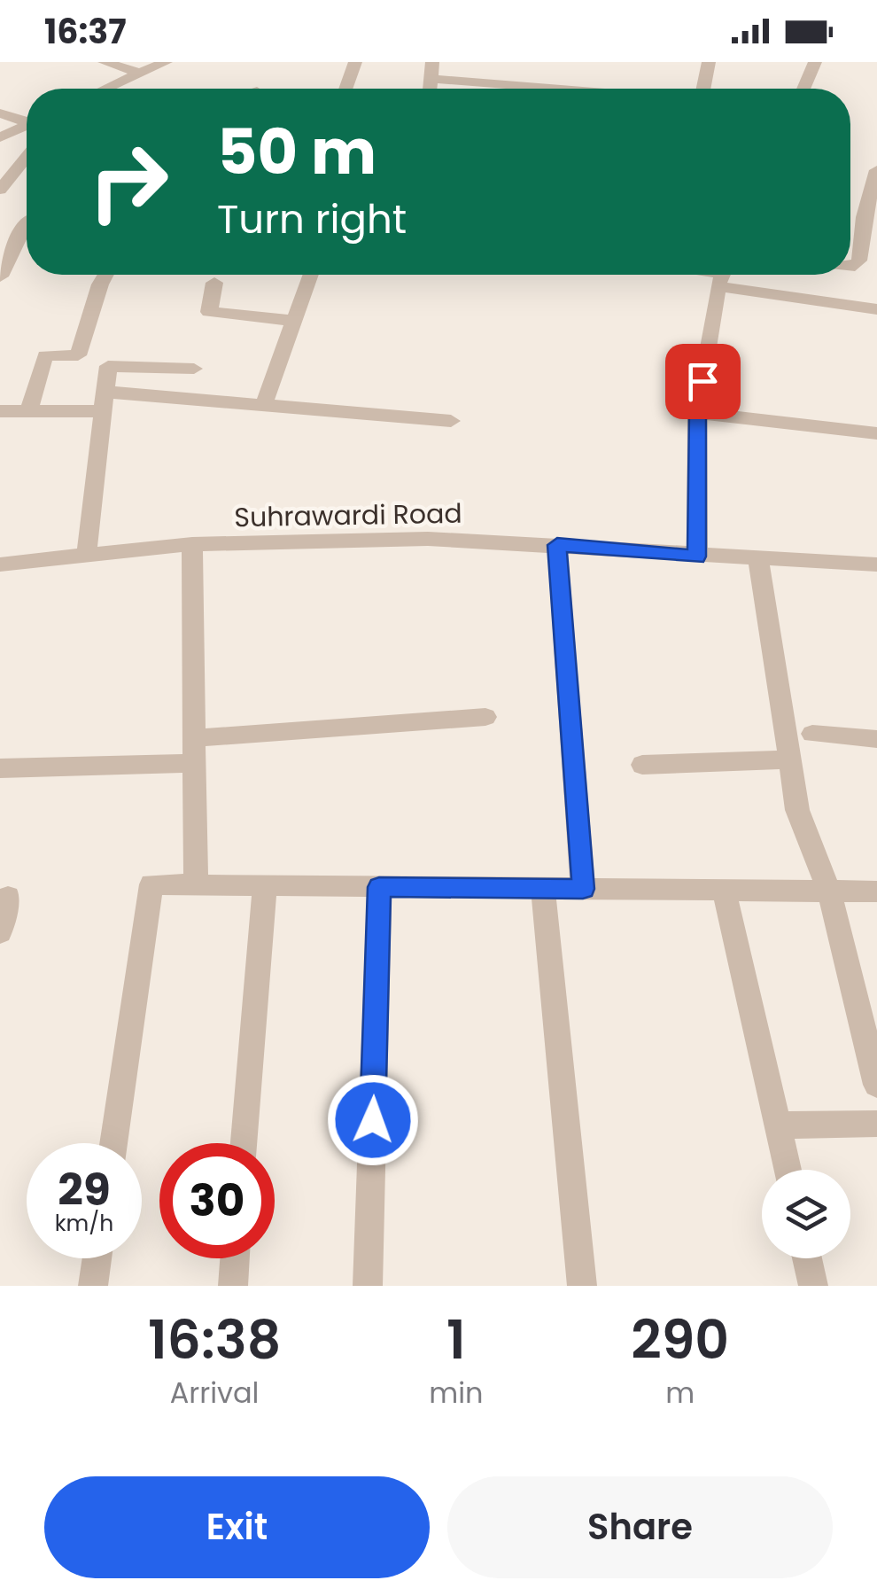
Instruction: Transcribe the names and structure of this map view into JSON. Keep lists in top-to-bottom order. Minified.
{"streets":{"street":["Suhrawardi Road"]},"page":{"status":"16:37","turn":["50 m","Turn right"],"speed":"29 km/h","limit":"30","eta":["16:38","Arrival","1","min","290","m"],"buttons":["Exit","Share"]}}
